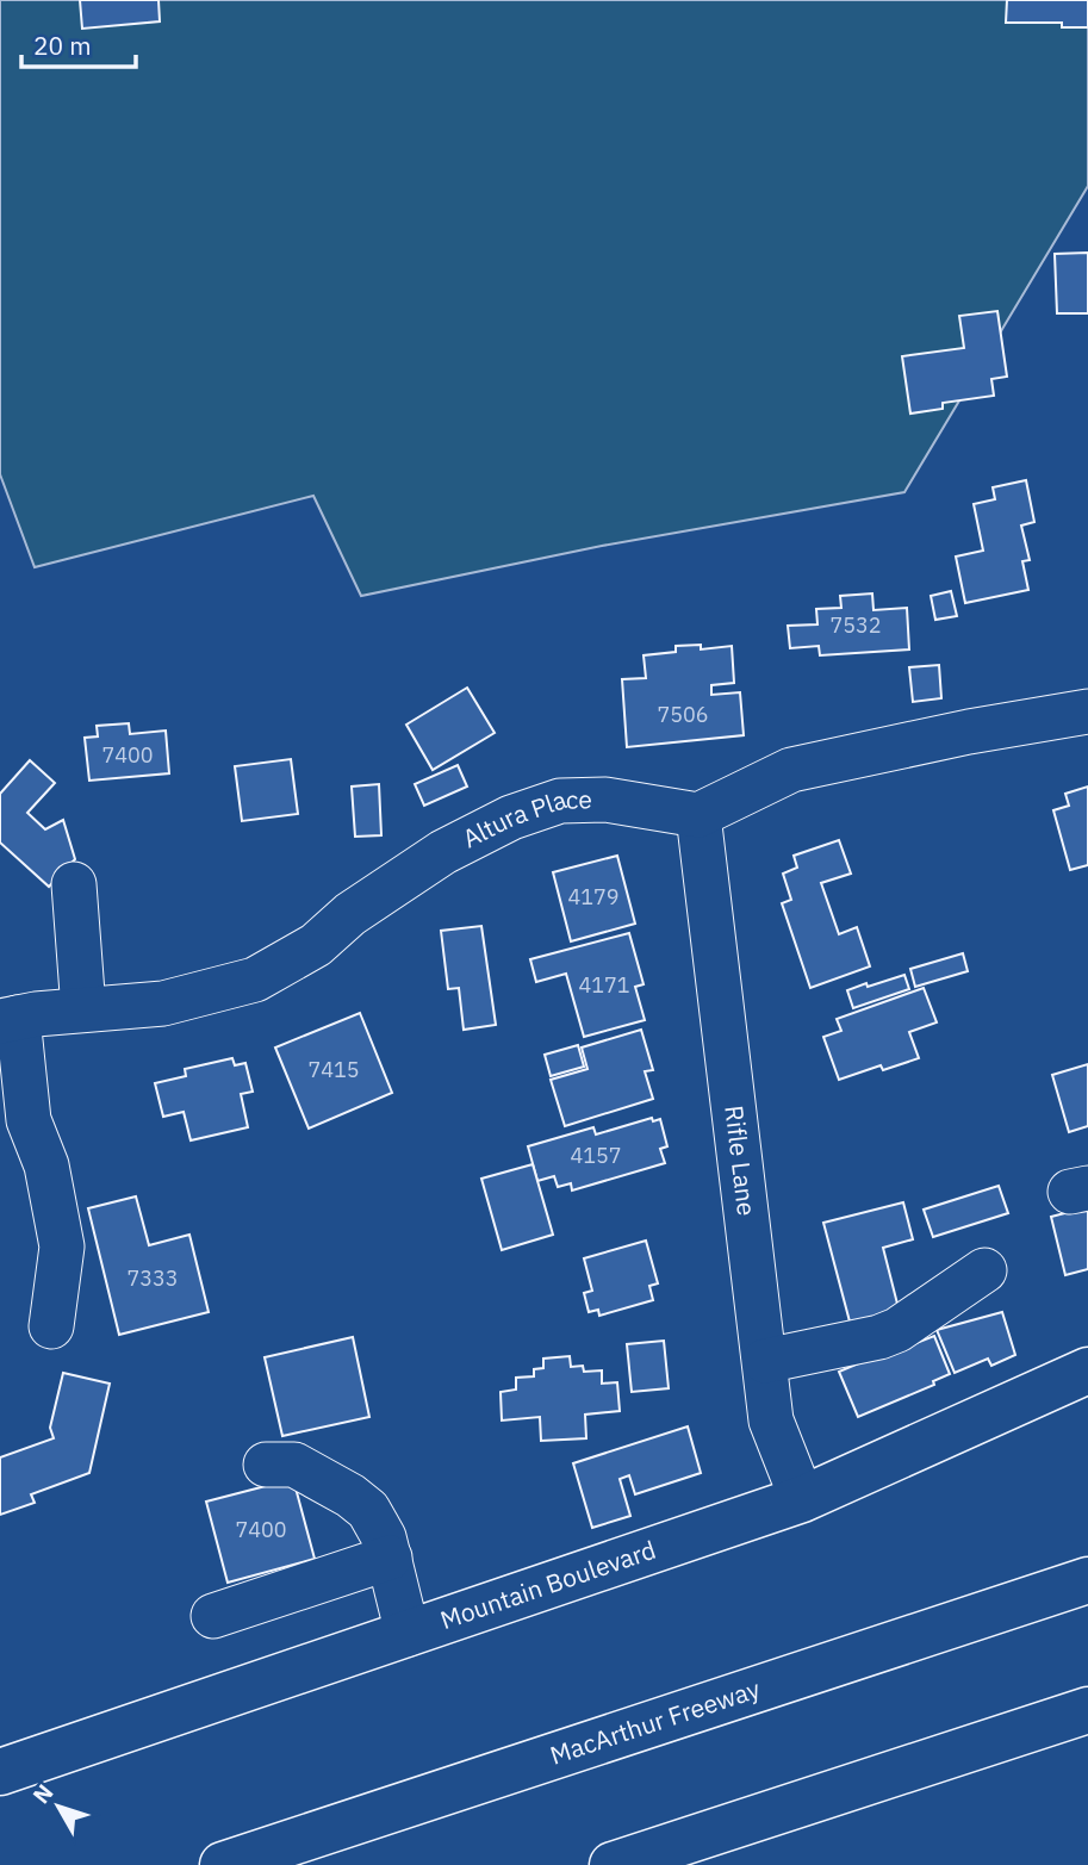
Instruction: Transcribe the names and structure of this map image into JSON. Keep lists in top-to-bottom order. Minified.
{"streets":{"main road":["Mountain Boulevard","MacArthur Freeway"],"street":["Altura Place","Rifle Lane"]},"crossings":[["Altura Place","Rifle Lane"],["Rifle Lane","Mountain Boulevard"]],"house_numbers":["7532","7506","7400","4179","4171","7415","4157","7333","7400"],"scale_bar":"20 m","north":"top left"}
